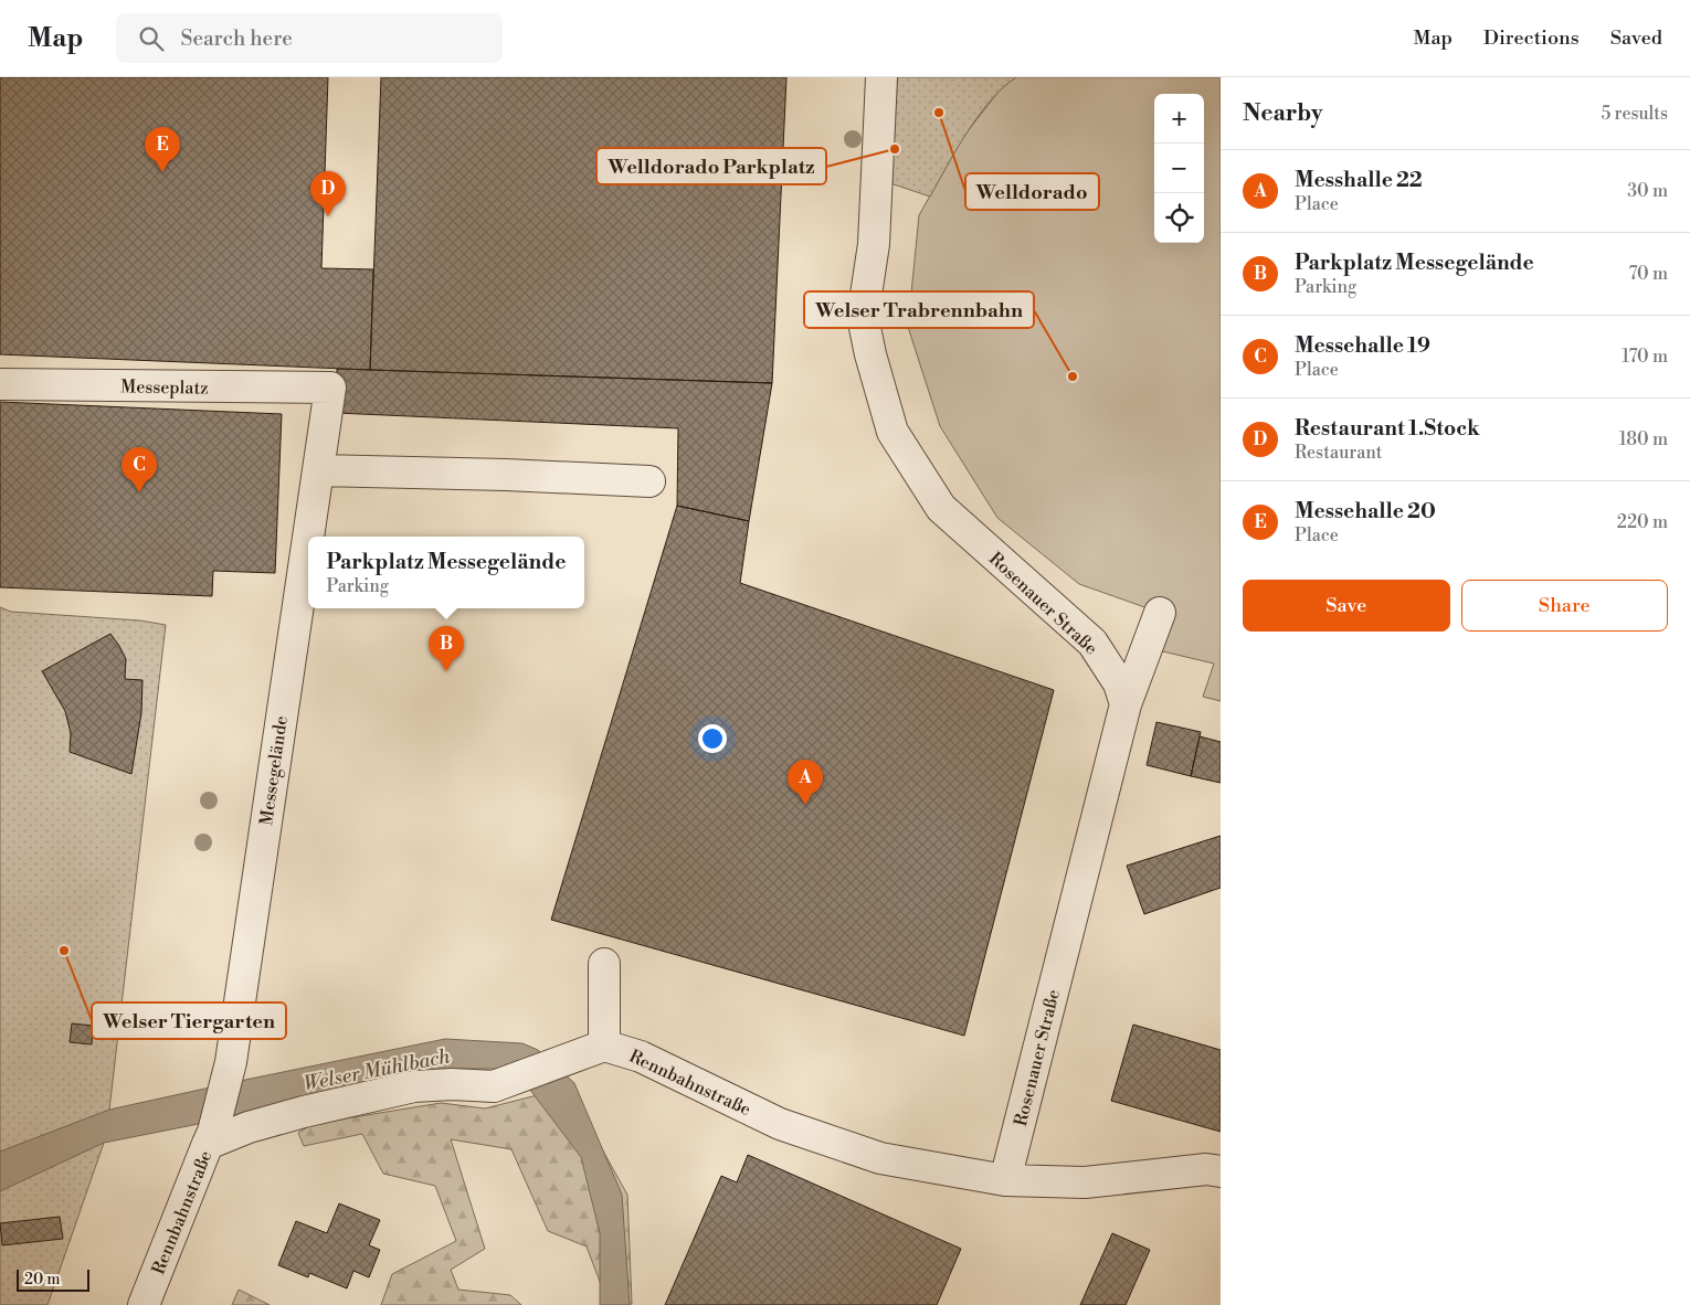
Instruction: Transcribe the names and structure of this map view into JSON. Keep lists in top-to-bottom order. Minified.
{"streets":{"street":["Messeplatz","Rosenauer Straße","Messegelände","Rennbahnstraße"]},"crossings":[["Messeplatz","Messegelände"],["Rosenauer Straße","Rennbahnstraße"],["Messegelände","Rennbahnstraße"]],"water":["Welser Mühlbach"],"places":["Welldorado","Welldorado Parkplatz","Welser Trabrennbahn","Welser Tiergarten"],"scale_bar":"20 m","page":{"header":"Map","search":"Search here","nav":["Map","Directions","Saved"],"heading":["Nearby","5 results"],"map_buttons":["+","−"],"pins":["E","D","C","B","A"],"list":[{"mark":"A","name":"Messhalle 22","note":"Place","value":"30 m"},{"mark":"B","name":"Parkplatz Messegelände","note":"Parking","value":"70 m"},{"mark":"C","name":"Messehalle 19","note":"Place","value":"170 m"},{"mark":"D","name":"Restaurant 1.Stock","note":"Restaurant","value":"180 m"},{"mark":"E","name":"Messehalle 20","note":"Place","value":"220 m"}],"popup":["Parkplatz Messegelände","Parking"],"buttons":["Save","Share"],"scale":"20 m"}}
